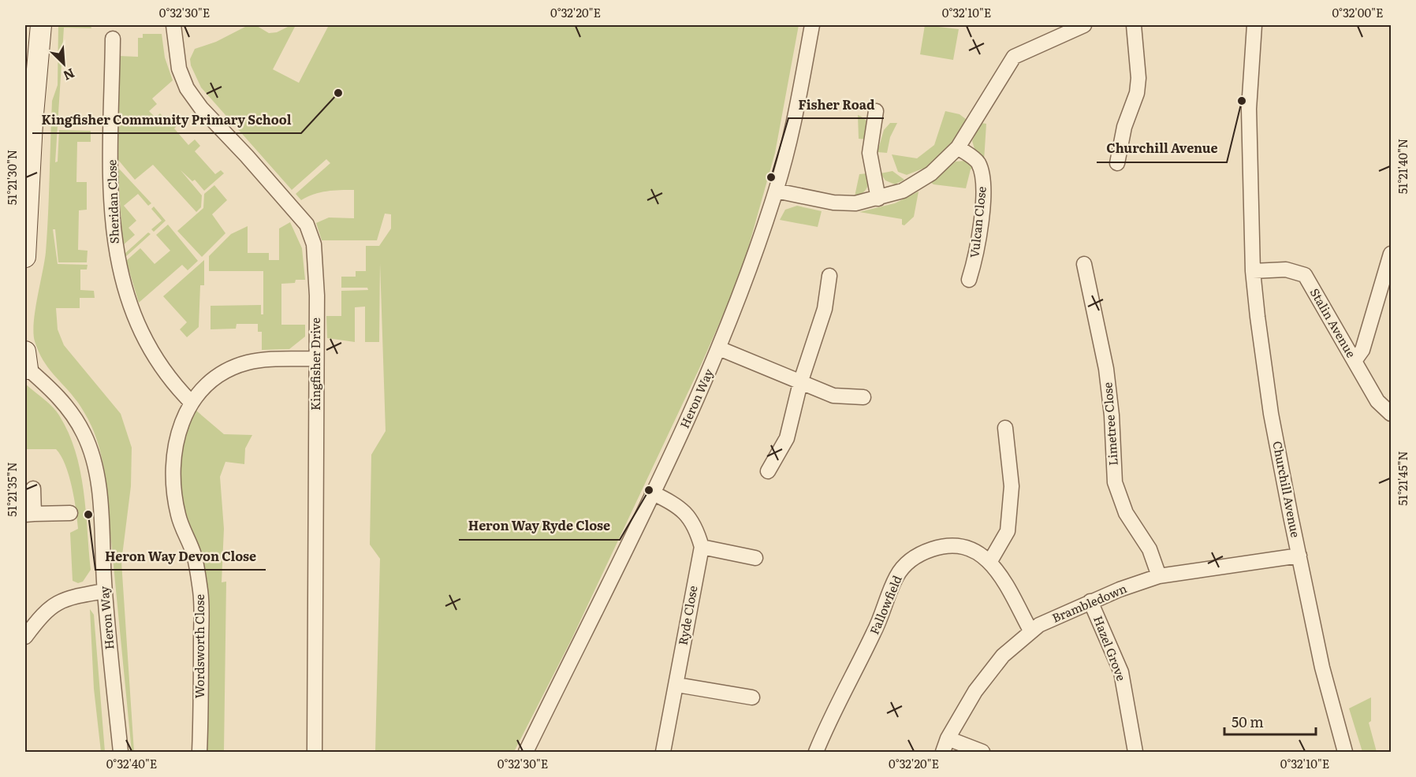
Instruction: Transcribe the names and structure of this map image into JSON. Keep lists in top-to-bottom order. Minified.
{"streets":{"street":["Sheridan Close","Vulcan Close","Stalin Avenue","Kingfisher Drive","Heron Way","Limetree Close","Churchill Avenue","Brambledown","Fallowfield","Ryde Close","Wordsworth Close","Hazel Grove"]},"crossings":[["Sheridan Close","Wordsworth Close"],["Stalin Avenue","Churchill Avenue"],["Kingfisher Drive","Wordsworth Close"],["Limetree Close","Brambledown"],["Churchill Avenue","Brambledown"],["Brambledown","Fallowfield"],["Brambledown","Hazel Grove"]],"places":["Kingfisher Community Primary School","Churchill Avenue","Fisher Road","Heron Way Ryde Close","Heron Way Devon Close"],"scale_bar":"50 m","north":"bottom right","coordinates":["0°32'30\"E","0°32'20\"E","0°32'10\"E","0°32'00\"E","51°21'40\"N","51°21'30\"N","51°21'45\"N","51°21'35\"N","0°32'40\"E"]}
